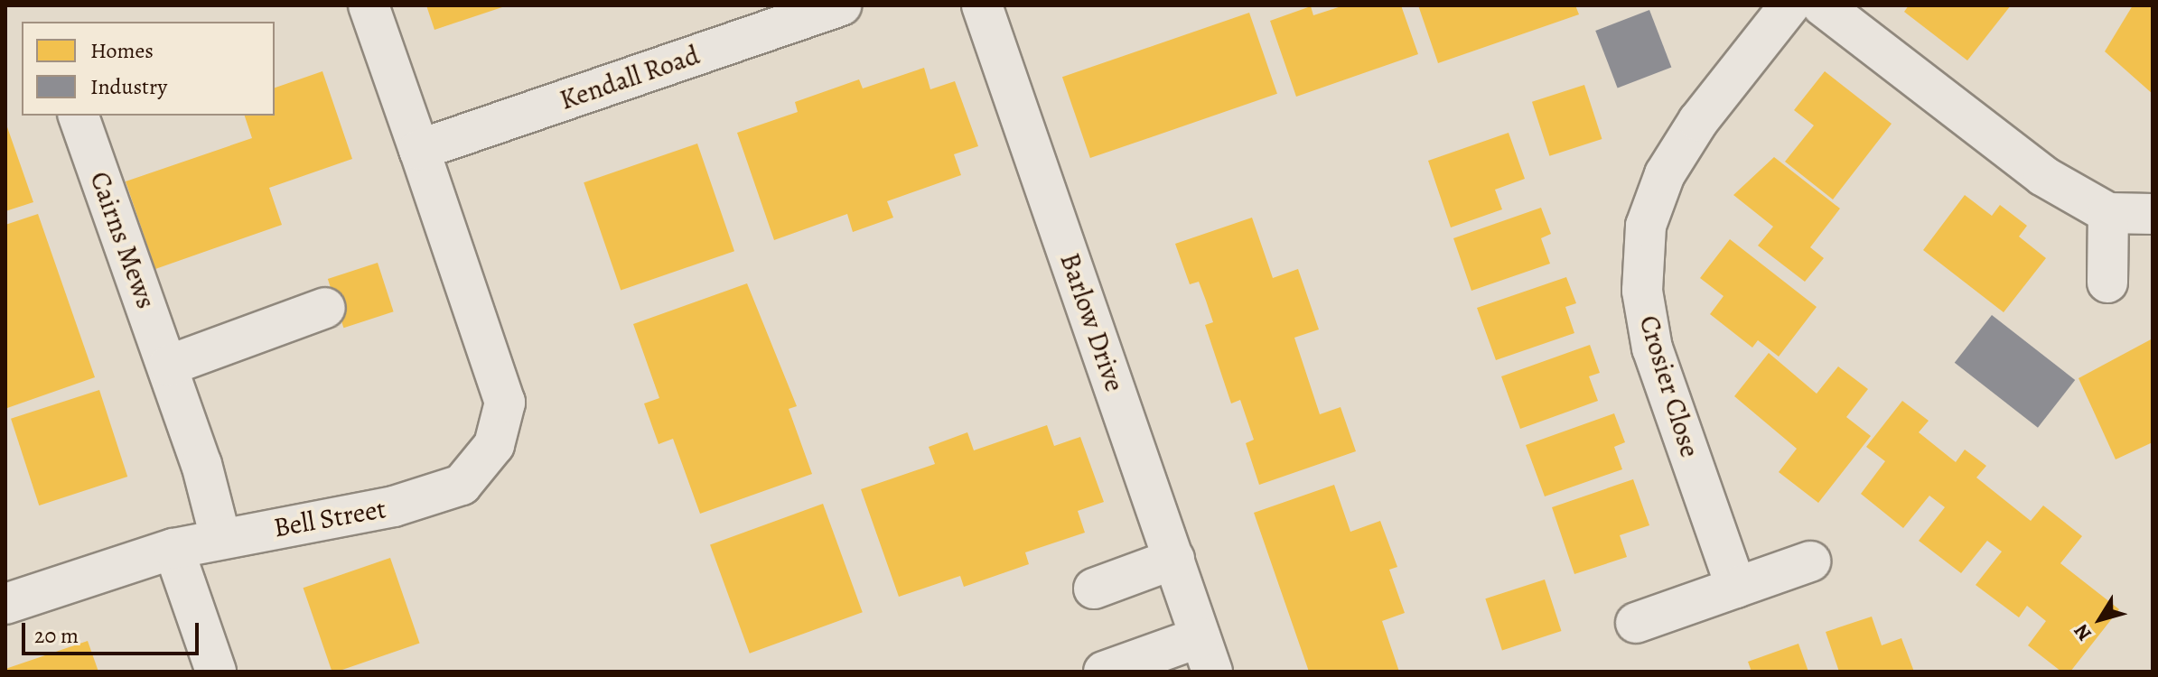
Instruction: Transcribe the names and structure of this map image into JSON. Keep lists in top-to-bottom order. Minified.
{"streets":{"street":["Kendall Road","Cairns Mews","Barlow Drive","Crosier Close","Bell Street"]},"crossings":[["Kendall Road","Bell Street"],["Cairns Mews","Bell Street"]],"legend":["Homes","Industry"],"scale_bar":"20 m","north":"bottom left"}
